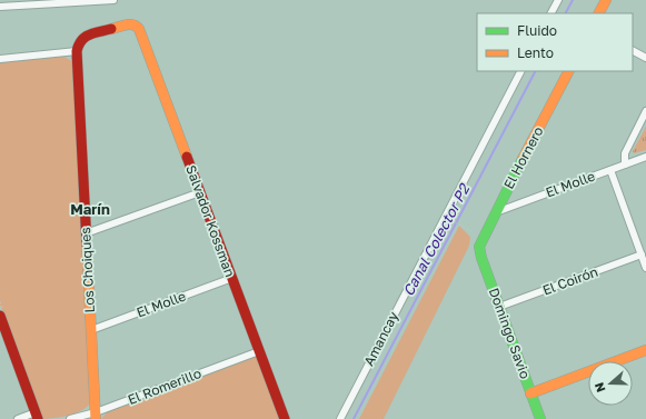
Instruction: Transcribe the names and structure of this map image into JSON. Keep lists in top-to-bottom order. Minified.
{"streets":{"street":["El Hornero","El Molle","Salvador Kossman","Los Choiques","El Coirón","Domingo Savio","Amancay","El Romerillo"]},"crossings":[["El Hornero","El Molle"],["El Hornero","Domingo Savio"],["El Molle","Salvador Kossman"],["El Molle","Los Choiques"],["Salvador Kossman","Los Choiques"],["Salvador Kossman","El Romerillo"],["Los Choiques","El Romerillo"],["El Coirón","Domingo Savio"]],"districts":["Marín"],"water":["Canal Colector P2"],"legend":["Fluido","Lento"],"north":"left"}
